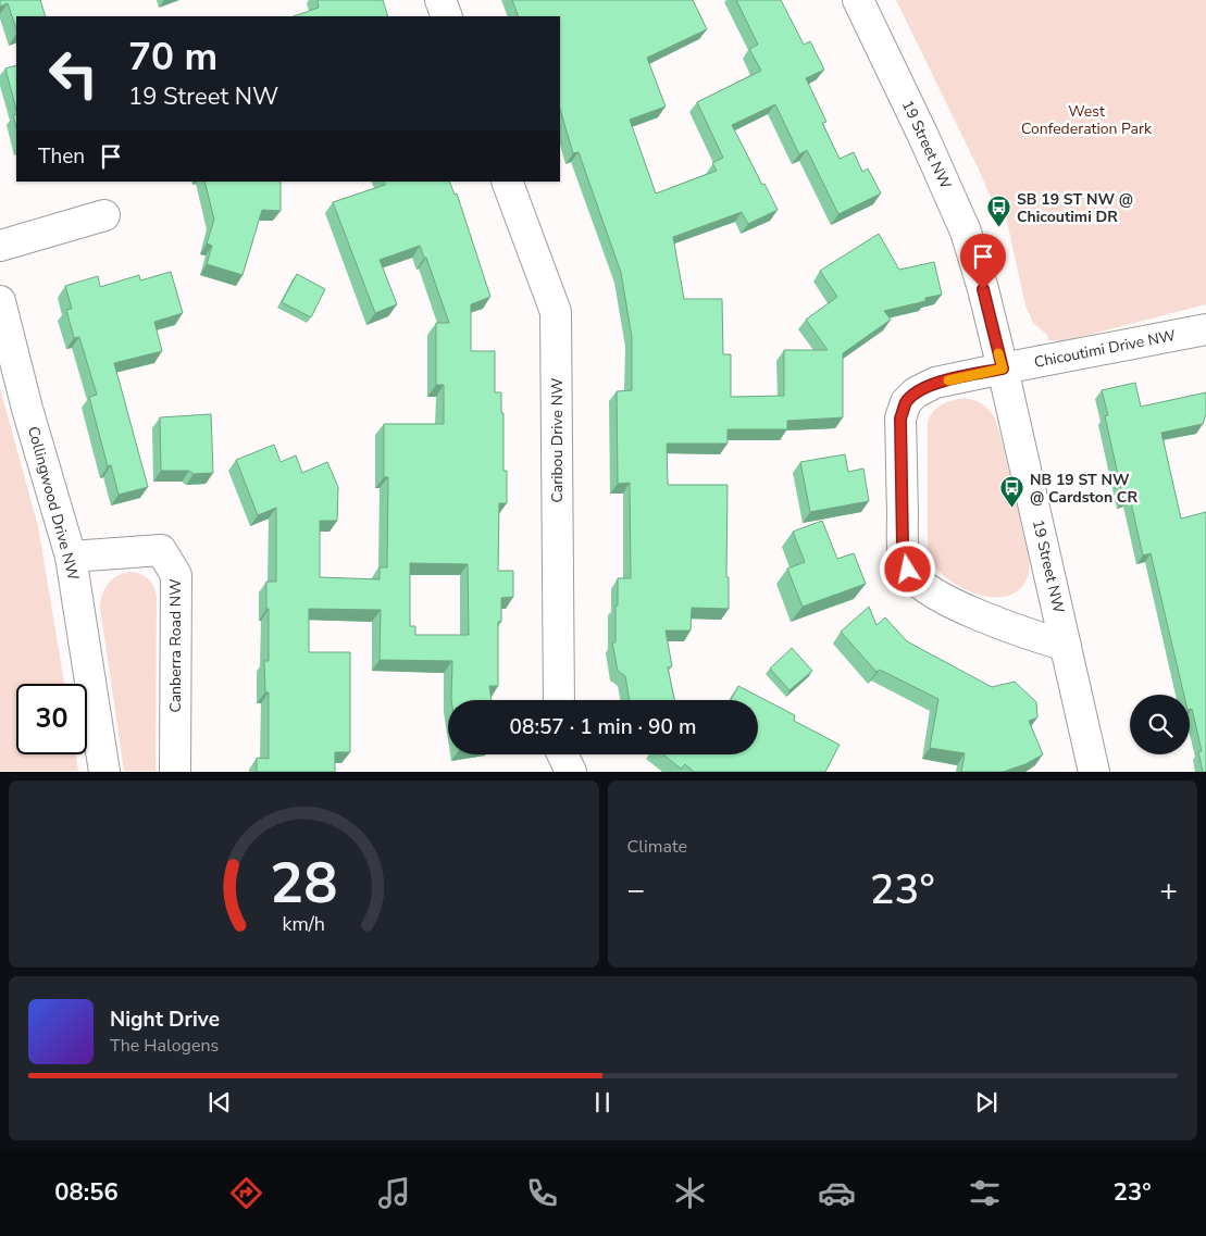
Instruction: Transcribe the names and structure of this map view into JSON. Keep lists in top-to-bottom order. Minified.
{"streets":{"street":["19 Street NW","Chicoutimi Drive NW","Caribou Drive NW","Collingwood Drive NW","Canberra Road NW"]},"crossings":[["19 Street NW","Chicoutimi Drive NW"],["Collingwood Drive NW","Canberra Road NW"]],"parks":["West Confederation Park"],"places":{"bus stop":["SB 19 ST NW @ Chicoutimi DR","NB 19 ST NW @ Cardston CR"]},"page":{"turn":["70 m","19 Street NW"],"then":"Then","limit":"30","trip":"08:57 · 1 min · 90 m","tile":"Climate","heat":["−","23°","+"],"song":["Night Drive","The Halogens"],"tabs":["08:56","23°"],"gauge":["28","km/h"]}}
